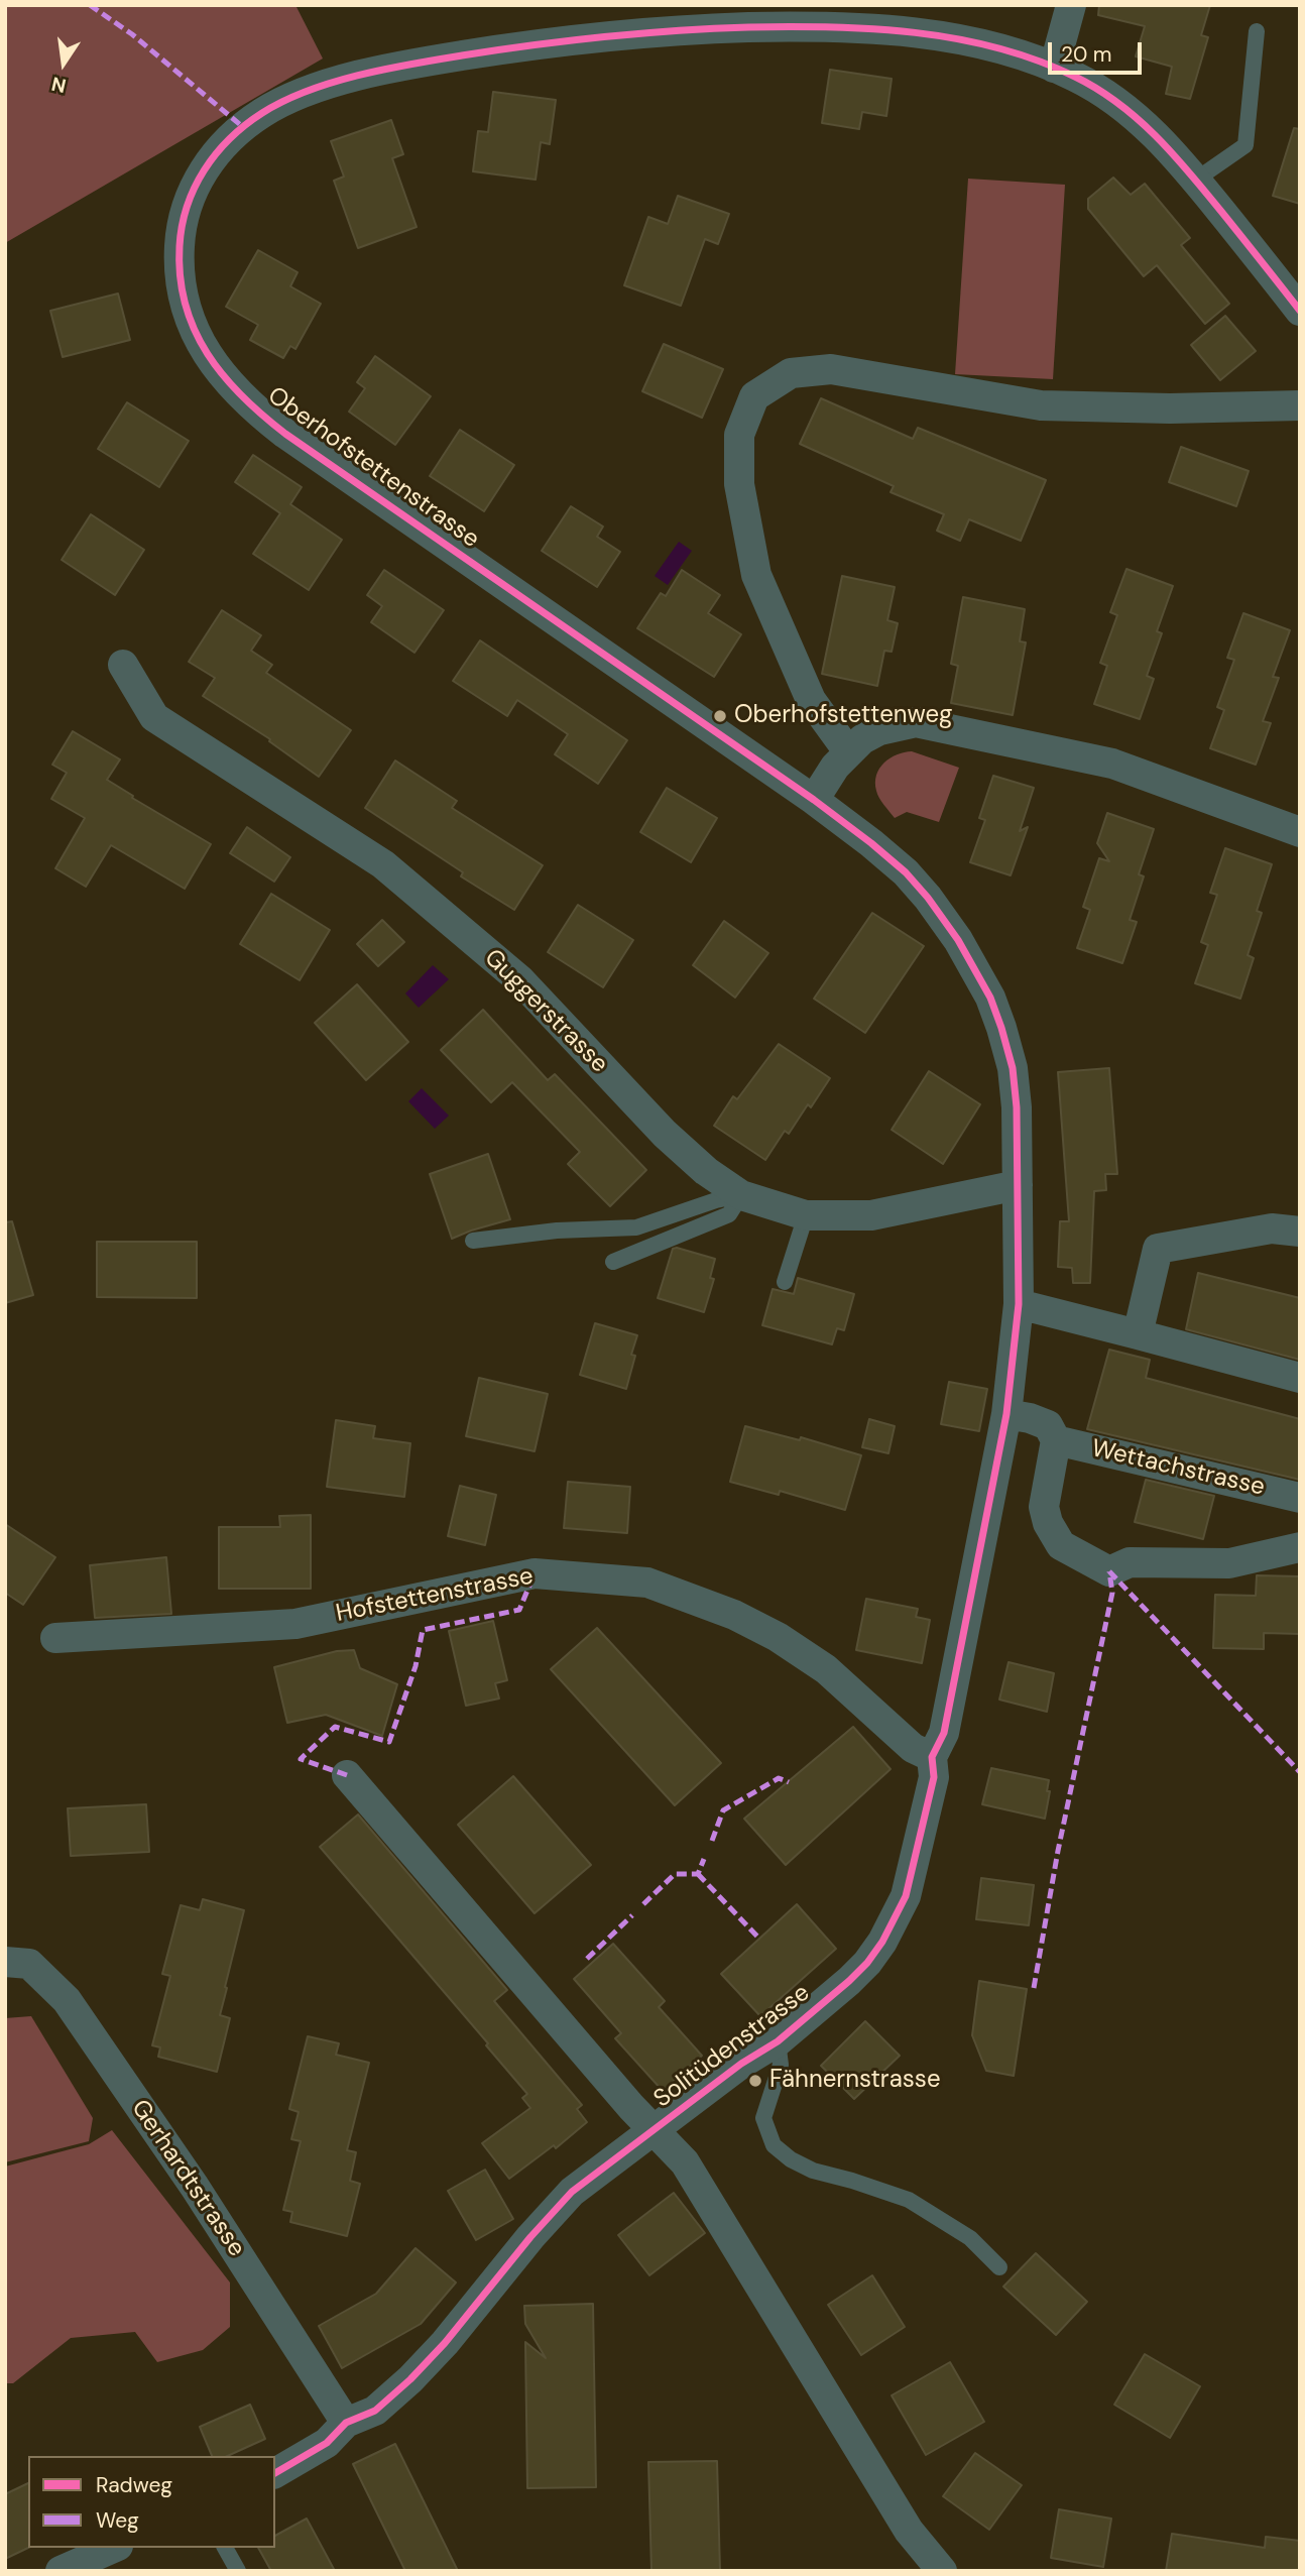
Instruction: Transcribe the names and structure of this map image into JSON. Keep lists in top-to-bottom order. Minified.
{"streets":{"street":["Oberhofstettenstrasse","Guggerstrasse","Wettachstrasse","Hofstettenstrasse","Solitüdenstrasse","Gerhardtstrasse"]},"crossings":[["Oberhofstettenstrasse","Guggerstrasse"],["Oberhofstettenstrasse","Solitüdenstrasse"],["Hofstettenstrasse","Solitüdenstrasse"],["Solitüdenstrasse","Gerhardtstrasse"]],"places":["Oberhofstettenweg","Fähnernstrasse"],"legend":["Radweg","Weg"],"scale_bar":"20 m","north":"bottom"}
